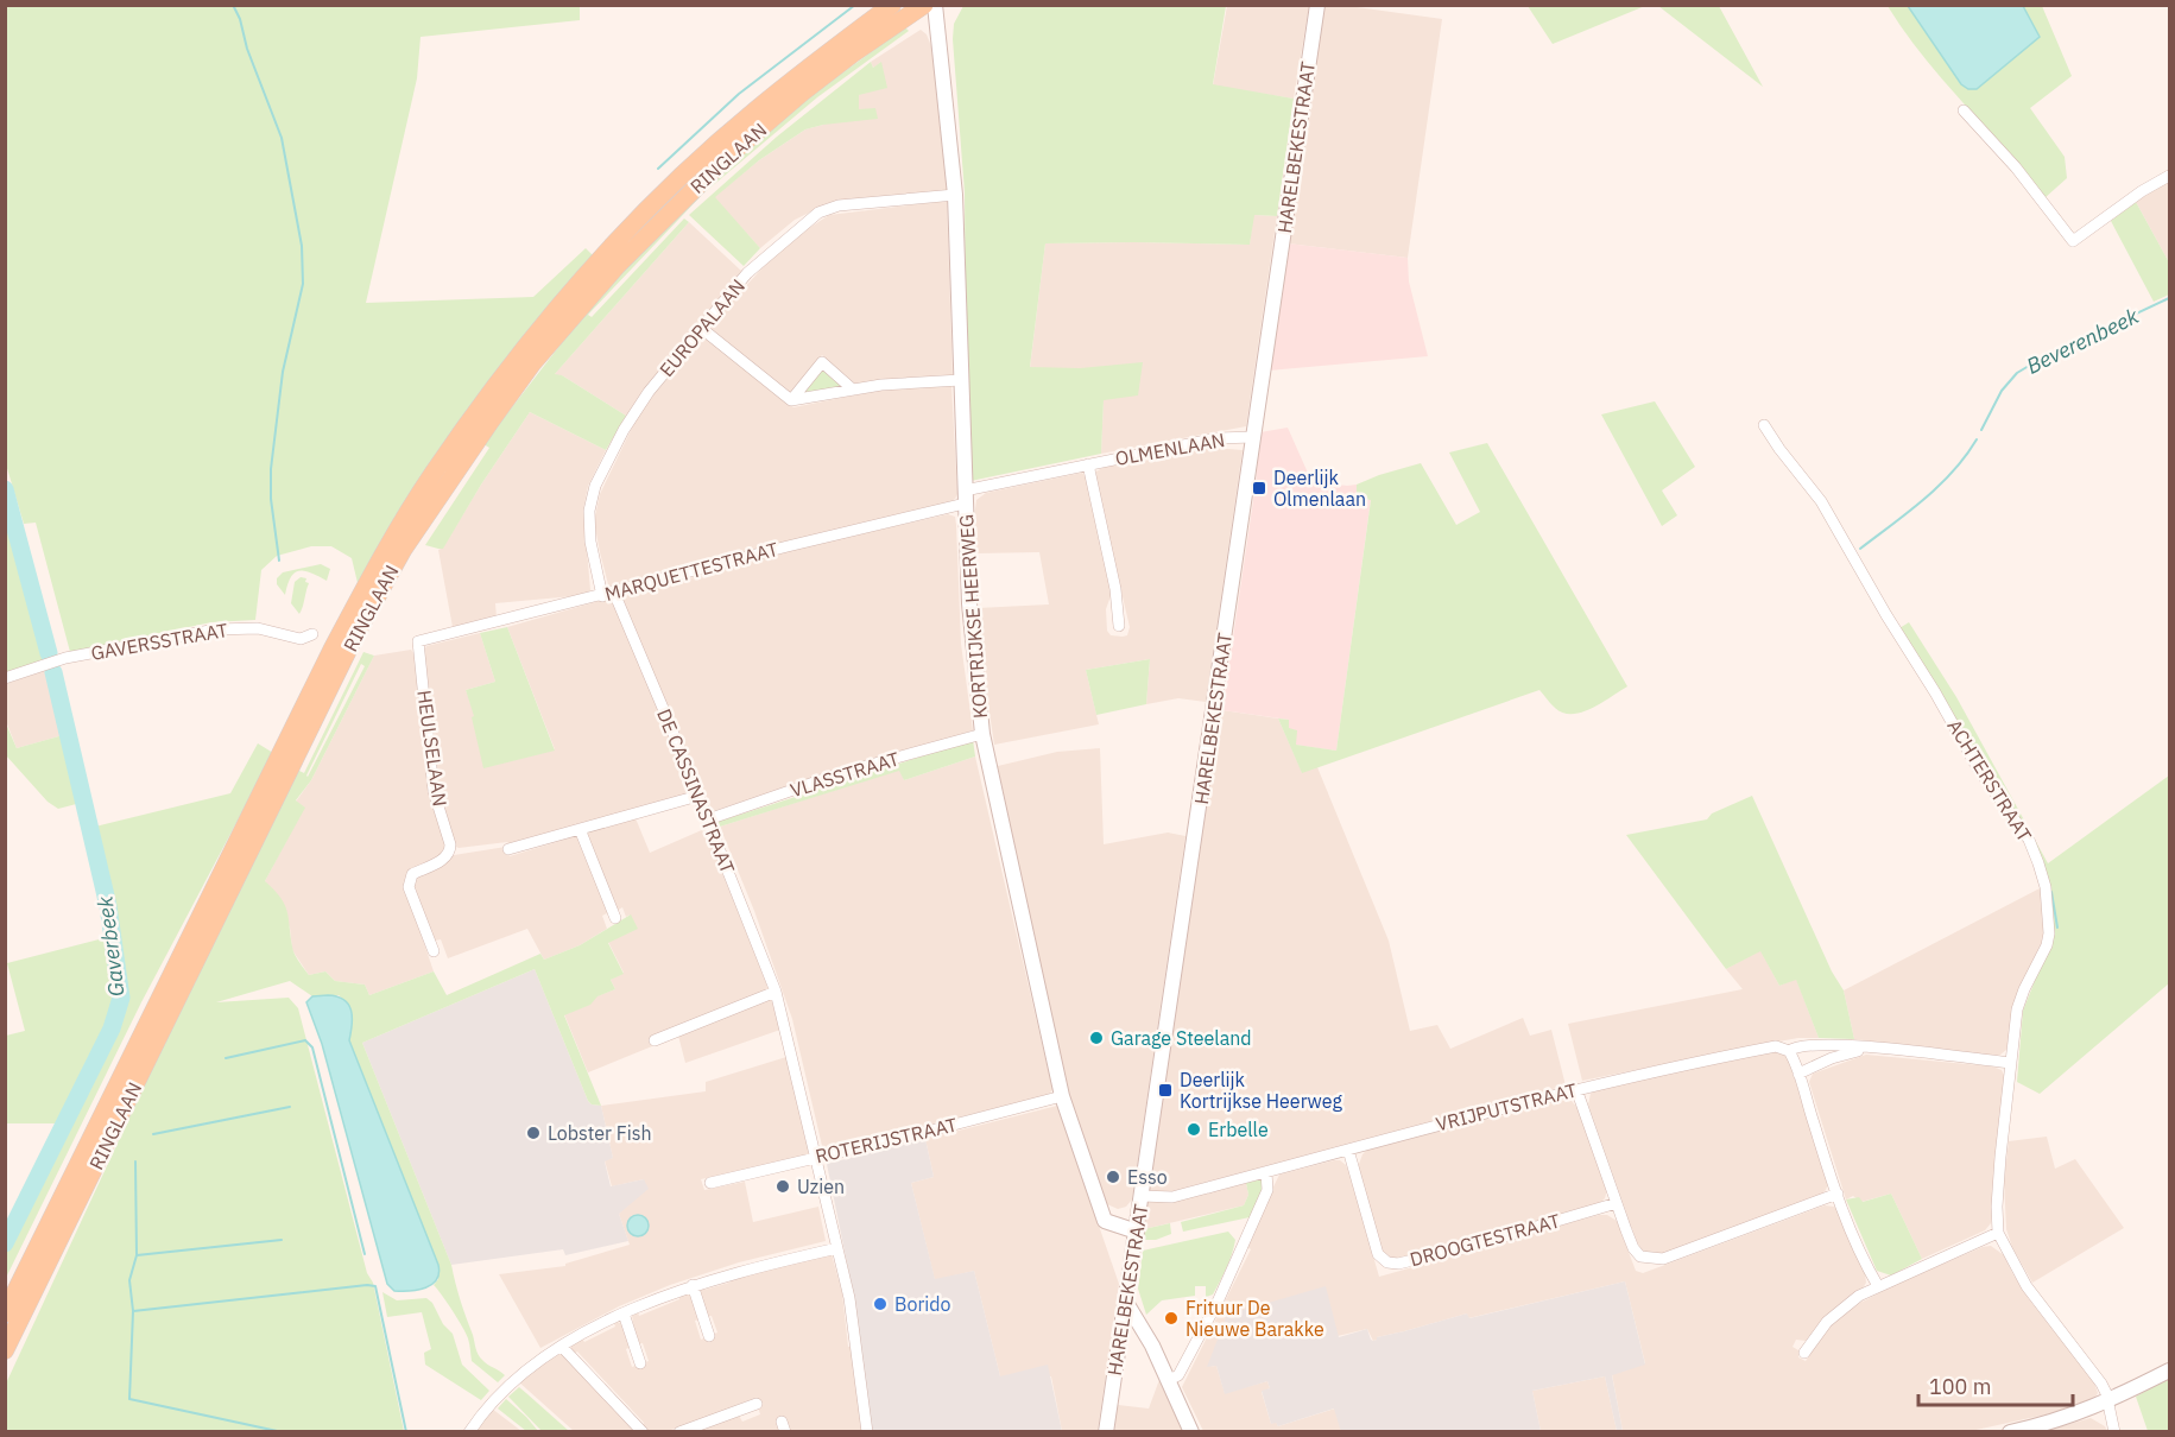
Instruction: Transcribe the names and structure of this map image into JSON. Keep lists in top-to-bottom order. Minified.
{"streets":{"main road":["RINGLAAN"],"street":["HARELBEKESTRAAT","EUROPALAAN","OLMENLAAN","MARQUETTESTRAAT","KORTRIJKSE HEERWEG","GAVERSSTRAAT","HEULSELAAN","VLASSTRAAT","ACHTERSTRAAT","DE CASSINASTRAAT","VRIJPUTSTRAAT","ROTERIJSTRAAT","DROOGTESTRAAT"]},"crossings":[["HARELBEKESTRAAT","OLMENLAAN"],["HARELBEKESTRAAT","KORTRIJKSE HEERWEG"],["HARELBEKESTRAAT","VRIJPUTSTRAAT"],["EUROPALAAN","MARQUETTESTRAAT"],["EUROPALAAN","KORTRIJKSE HEERWEG"],["OLMENLAAN","MARQUETTESTRAAT"],["OLMENLAAN","KORTRIJKSE HEERWEG"],["MARQUETTESTRAAT","KORTRIJKSE HEERWEG"],["MARQUETTESTRAAT","HEULSELAAN"],["MARQUETTESTRAAT","DE CASSINASTRAAT"],["KORTRIJKSE HEERWEG","VLASSTRAAT"],["KORTRIJKSE HEERWEG","ROTERIJSTRAAT"],["VLASSTRAAT","DE CASSINASTRAAT"],["ACHTERSTRAAT","VRIJPUTSTRAAT"],["DE CASSINASTRAAT","ROTERIJSTRAAT"],["VRIJPUTSTRAAT","DROOGTESTRAAT"]],"water":["Beverenbeek","Gaverbeek"],"places":{"transit":["Deerlijk Olmenlaan","Deerlijk Kortrijkse Heerweg"],"other":["Garage Steeland","Erbelle","Lobster Fish","Esso","Uzien","Borido","Frituur De Nieuwe Barakke"]},"scale_bar":"100 m"}
